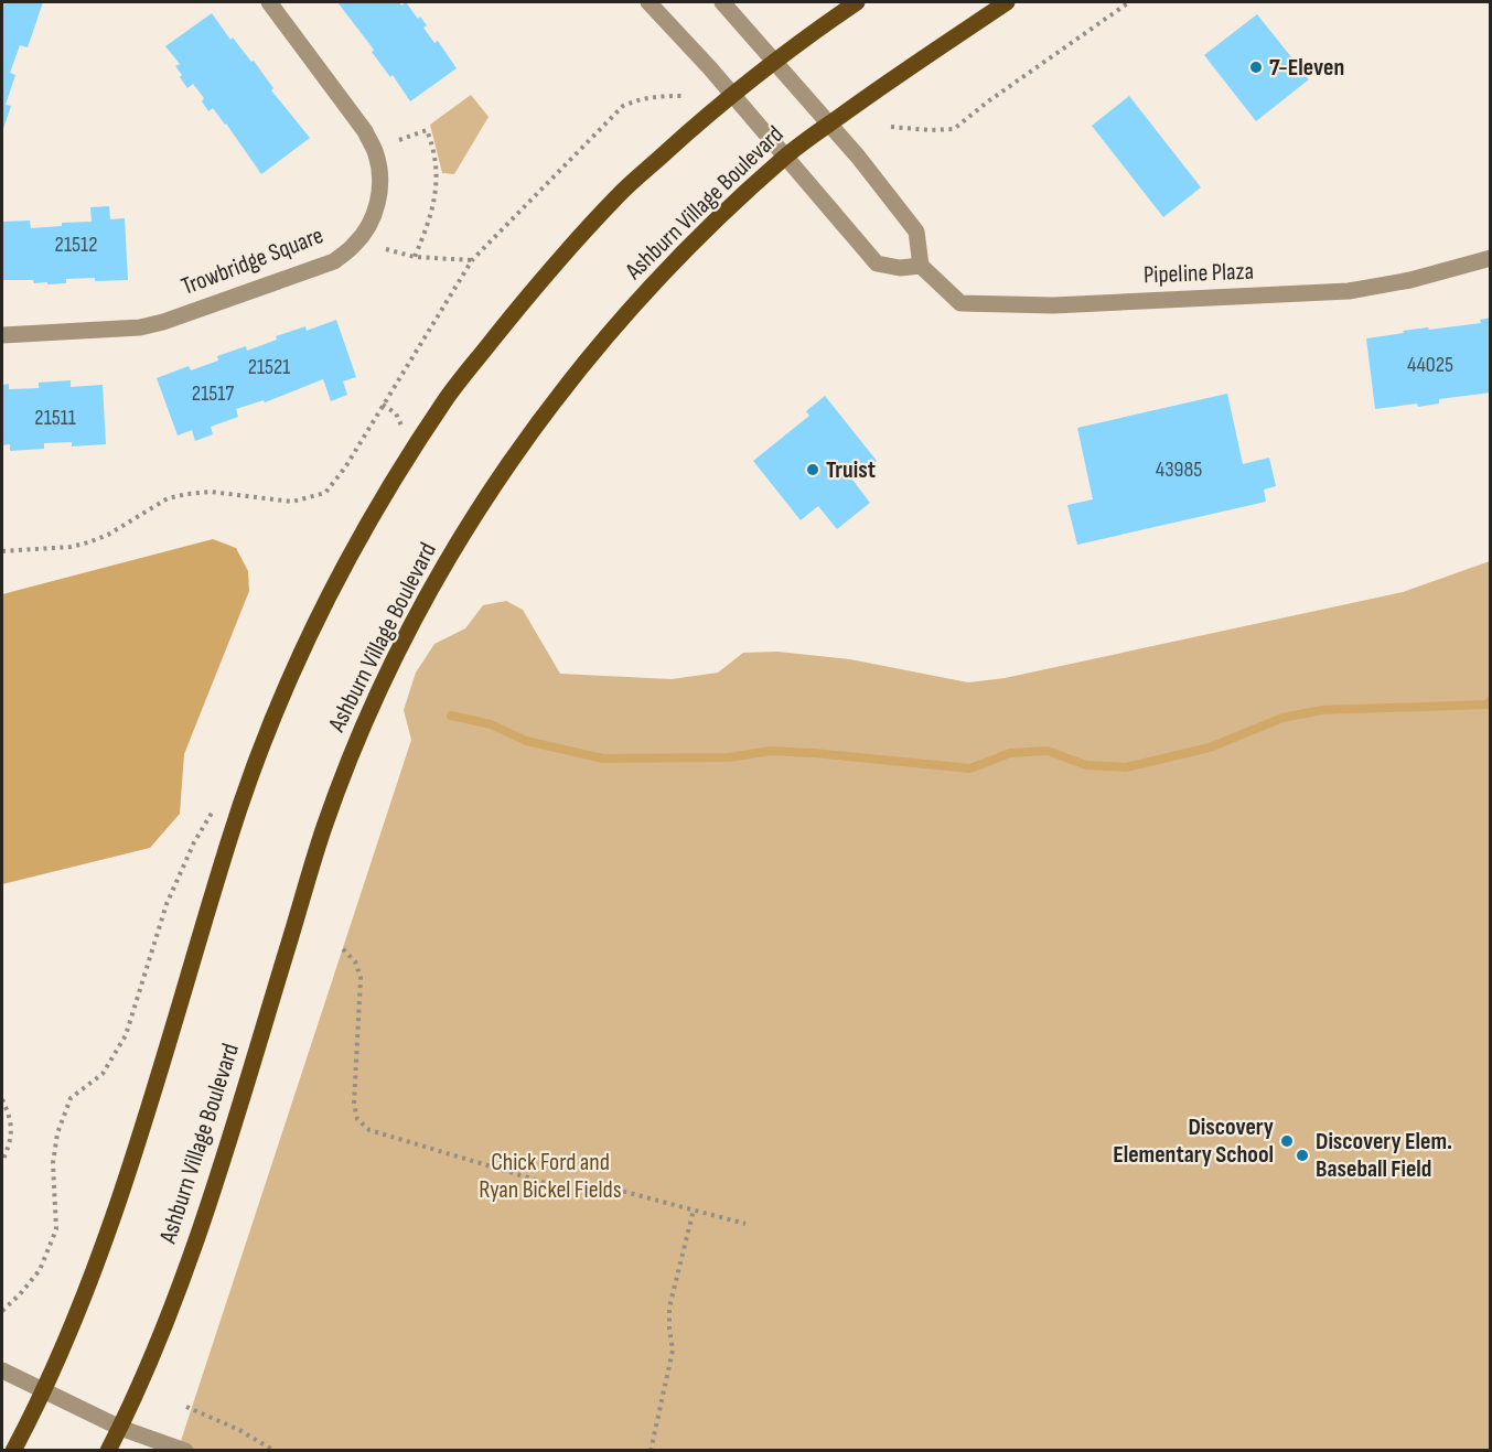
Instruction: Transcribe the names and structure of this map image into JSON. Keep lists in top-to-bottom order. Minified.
{"streets":{"main road":["Ashburn Village Boulevard"],"street":["Trowbridge Square","Pipeline Plaza"]},"parks":["Chick Ford and Ryan Bickel Fields"],"places":["7-Eleven","Truist","Discovery Elementary School","Discovery Elem. Baseball Field"],"house_numbers":["21512","44025","21521","21517","21511","43985"]}
